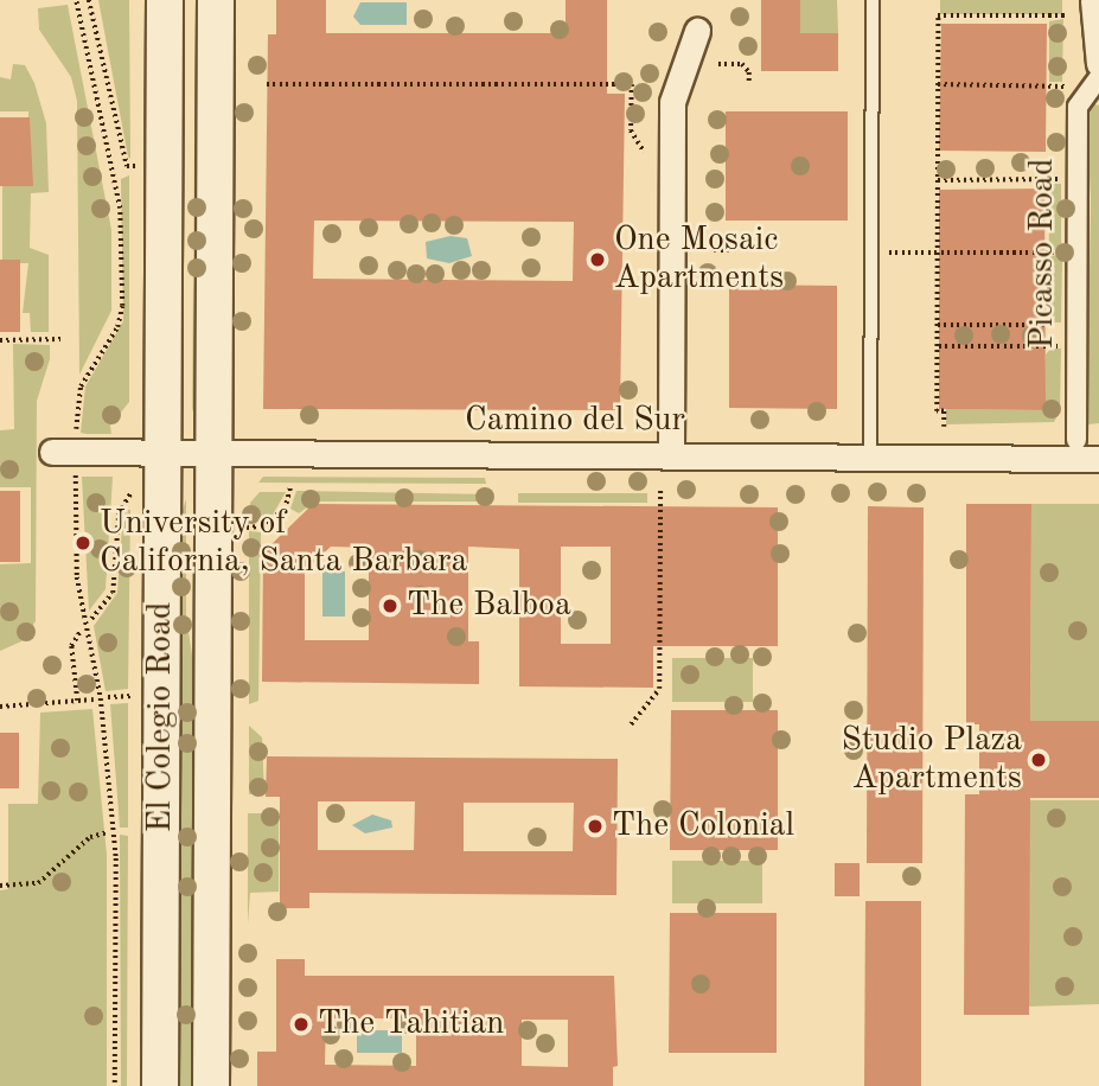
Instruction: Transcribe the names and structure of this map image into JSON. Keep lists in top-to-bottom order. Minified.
{"streets":{"main road":["El Colegio Road"],"street":["Picasso Road","Camino del Sur"]},"crossings":[["Camino del Sur","El Colegio Road"]],"places":["One Mosaic Apartments","University of California, Santa Barbara","The Balboa","Studio Plaza Apartments","The Colonial","The Tahitian"]}
